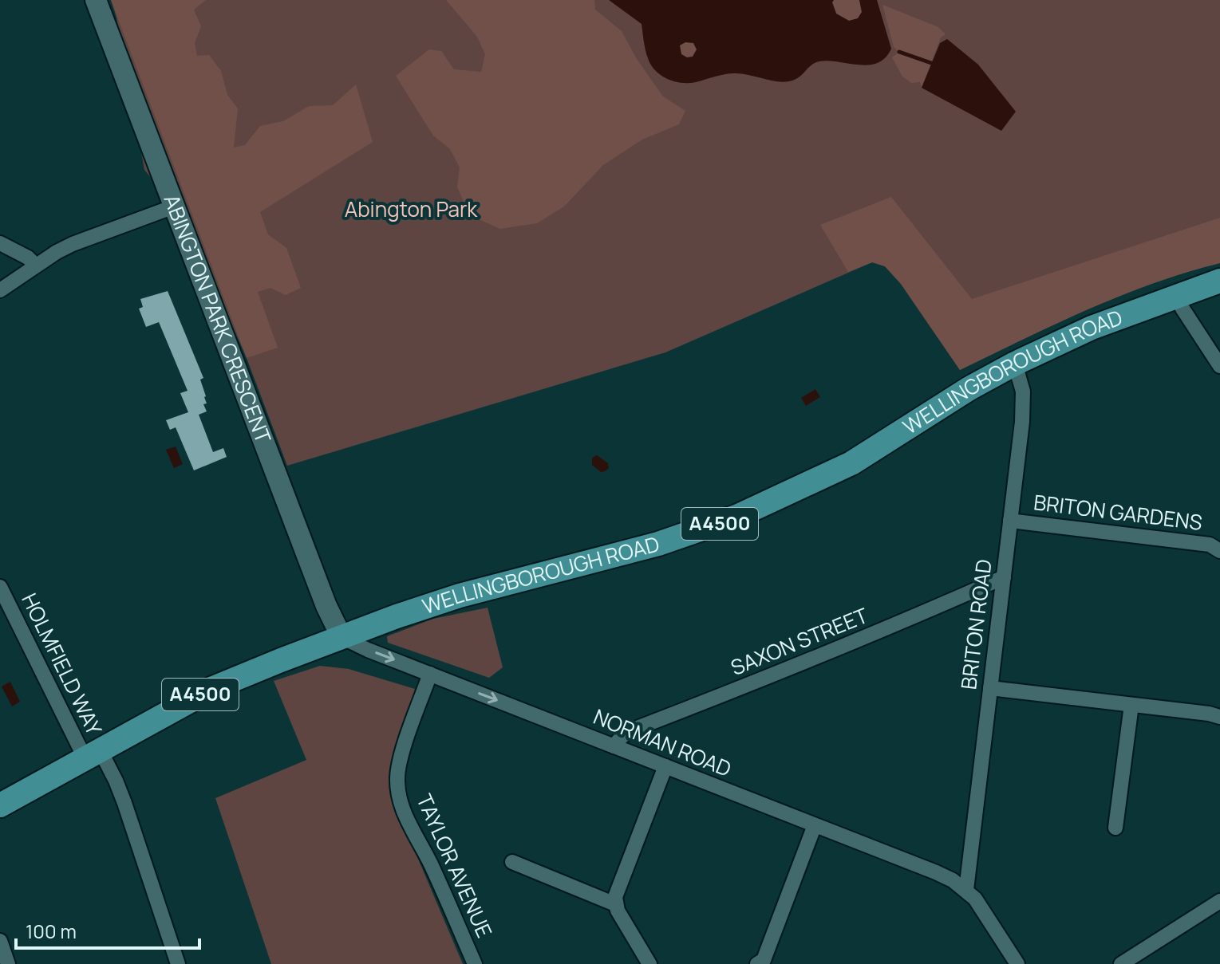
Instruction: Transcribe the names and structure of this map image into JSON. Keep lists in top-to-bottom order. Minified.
{"streets":{"main road":["WELLINGBOROUGH ROAD","A4500"],"street":["ABINGTON PARK CRESCENT","BRITON GARDENS","BRITON ROAD","SAXON STREET","HOLMFIELD WAY","NORMAN ROAD","TAYLOR AVENUE"]},"crossings":[["ABINGTON PARK CRESCENT","WELLINGBOROUGH ROAD"],["ABINGTON PARK CRESCENT","NORMAN ROAD"],["WELLINGBOROUGH ROAD","BRITON ROAD"],["WELLINGBOROUGH ROAD","HOLMFIELD WAY"],["WELLINGBOROUGH ROAD","NORMAN ROAD"],["BRITON GARDENS","BRITON ROAD"],["BRITON ROAD","SAXON STREET"],["BRITON ROAD","NORMAN ROAD"],["SAXON STREET","NORMAN ROAD"],["NORMAN ROAD","TAYLOR AVENUE"]],"one_way":["NORMAN ROAD"],"parks":["Abington Park"],"scale_bar":"100 m"}
